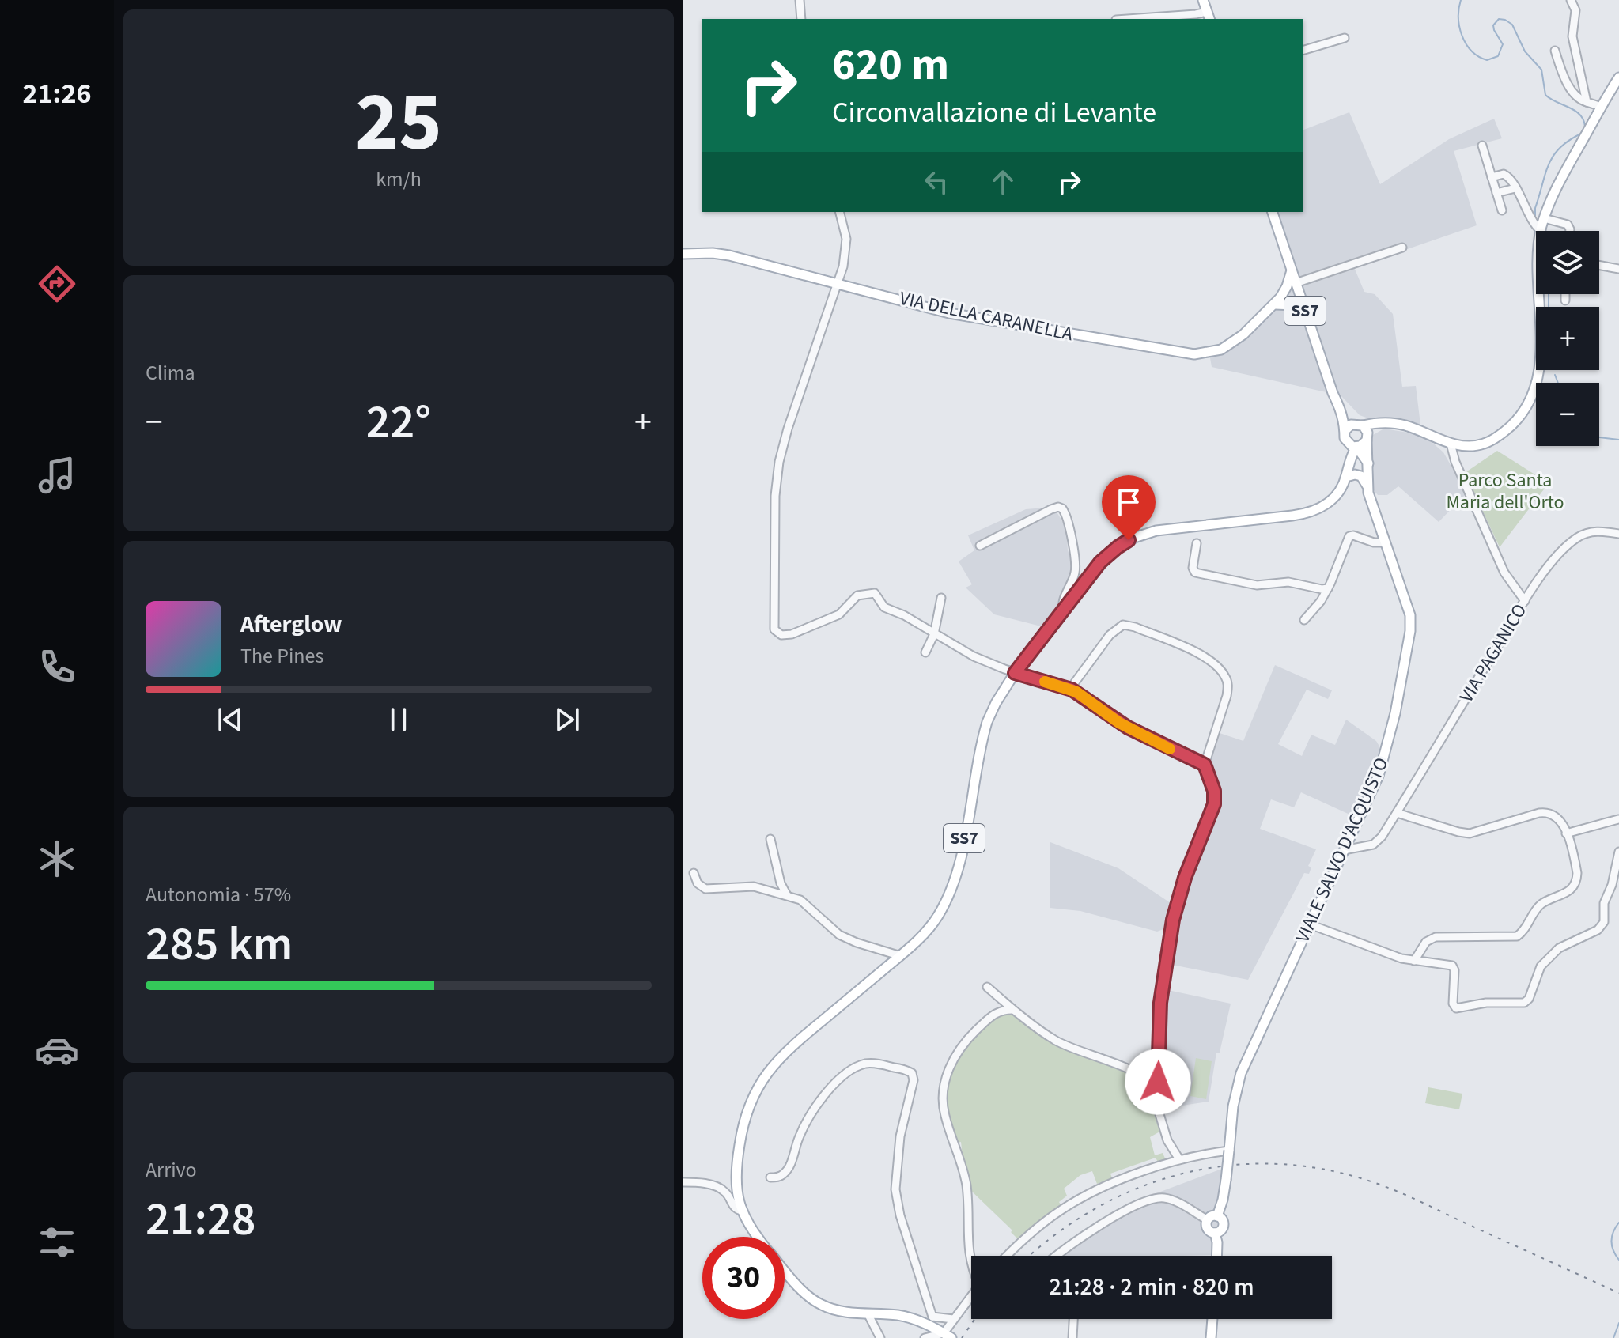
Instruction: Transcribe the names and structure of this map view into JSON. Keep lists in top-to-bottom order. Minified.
{"streets":{"main road":["SS7","VIA DELLA CARANELLA","VIALE SALVO D'ACQUISTO"],"street":["VIA PAGANICO"]},"crossings":[["SS7","VIA DELLA CARANELLA"],["SS7","VIALE SALVO D'ACQUISTO"],["VIA PAGANICO","VIALE SALVO D'ACQUISTO"]],"parks":["Parco Santa Maria dell'Orto"],"page":{"tabs":"21:26","tile":[["25","km/h"],"Clima",["Autonomia · 57%","285 km"],["Arrivo","21:28"]],"turn":["620 m","Circonvallazione di Levante"],"map_buttons":["+","−"],"heat":["−","22°","+"],"song":["Afterglow","The Pines"],"limit":"30","trip":"21:28 · 2 min · 820 m"}}
